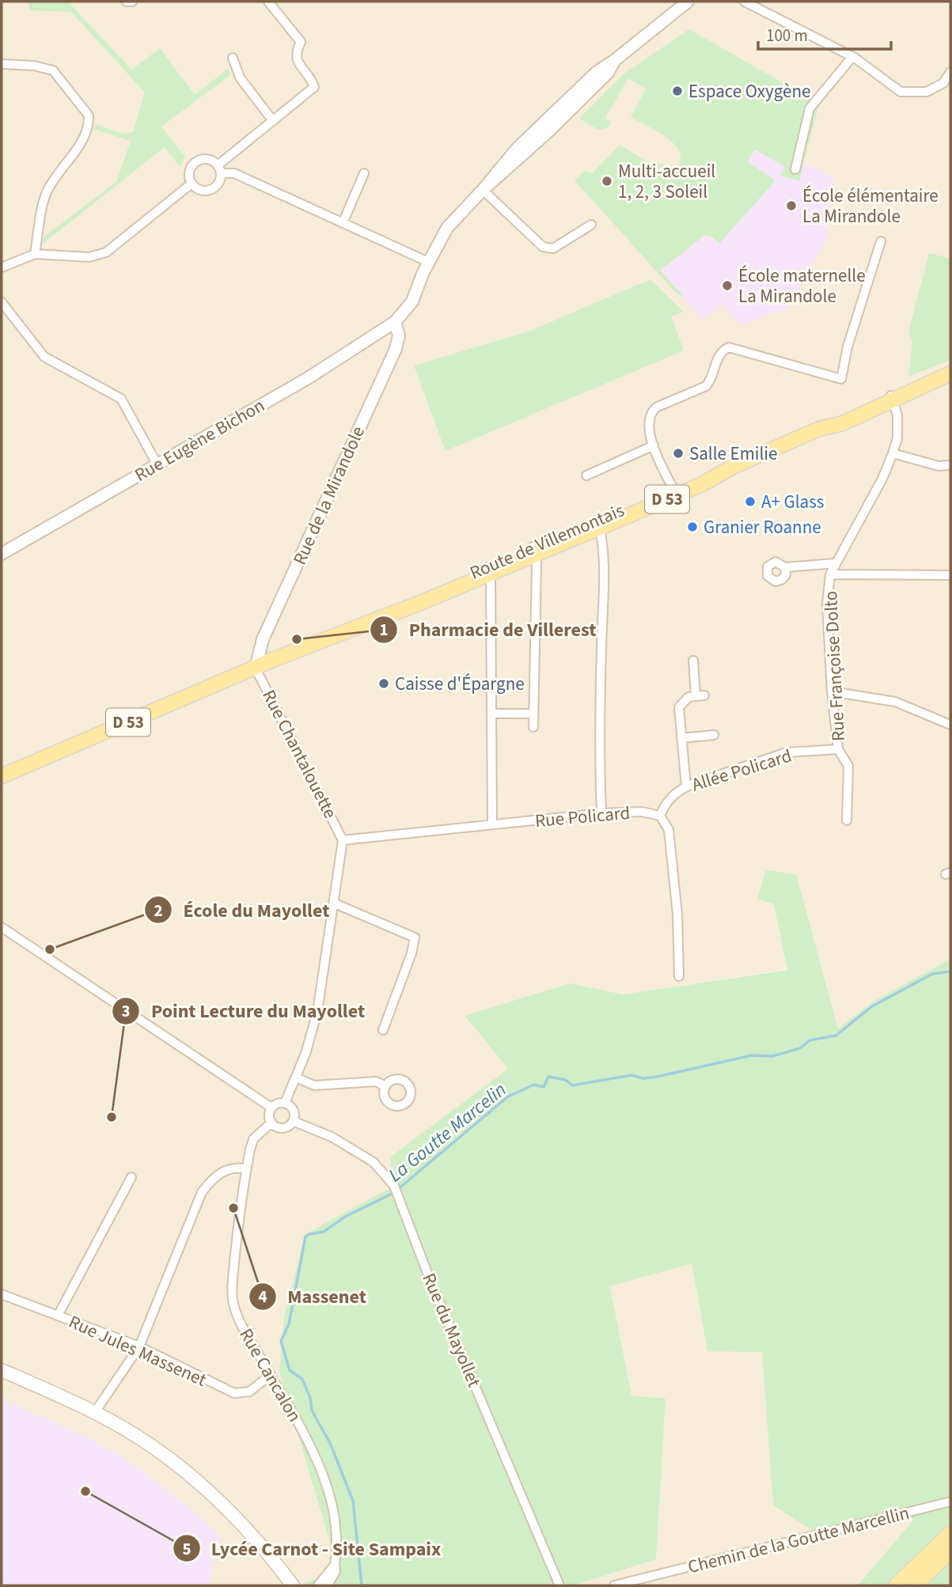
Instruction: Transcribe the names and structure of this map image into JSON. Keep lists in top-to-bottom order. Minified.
{"streets":{"main road":["D 53","Route de Villemontais"],"street":["Rue Eugène Bichon","Rue de la Mirandole","Rue Françoise Dolto","Rue Chantalouette","Allée Policard","Rue Policard","Rue du Mayollet","Rue Jules Massenet","Rue Cancalon","Chemin de la Goutte Marcellin"]},"crossings":[["Rue Eugène Bichon","Rue de la Mirandole"],["Rue de la Mirandole","D 53"],["Rue de la Mirandole","Route de Villemontais"],["Rue de la Mirandole","Rue Chantalouette"],["D 53","Route de Villemontais"],["D 53","Rue Chantalouette"],["Route de Villemontais","Rue Françoise Dolto"],["Route de Villemontais","Rue Chantalouette"],["Rue Françoise Dolto","Allée Policard"],["Rue Chantalouette","Rue Policard"],["Allée Policard","Rue Policard"],["Rue du Mayollet","Rue Cancalon"],["Rue Jules Massenet","Rue Cancalon"]],"water":["La Goutte Marcelin"],"places":["Espace Oxygène","Multi-accueil 1, 2, 3 Soleil","École élémentaire La Mirandole","École maternelle La Mirandole","Salle Emilie","A+ Glass","Granier Roanne","Pharmacie de Villerest","Caisse d'Épargne","École du Mayollet","Point Lecture du Mayollet","Massenet","Lycée Carnot - Site Sampaix"],"scale_bar":"100 m"}
